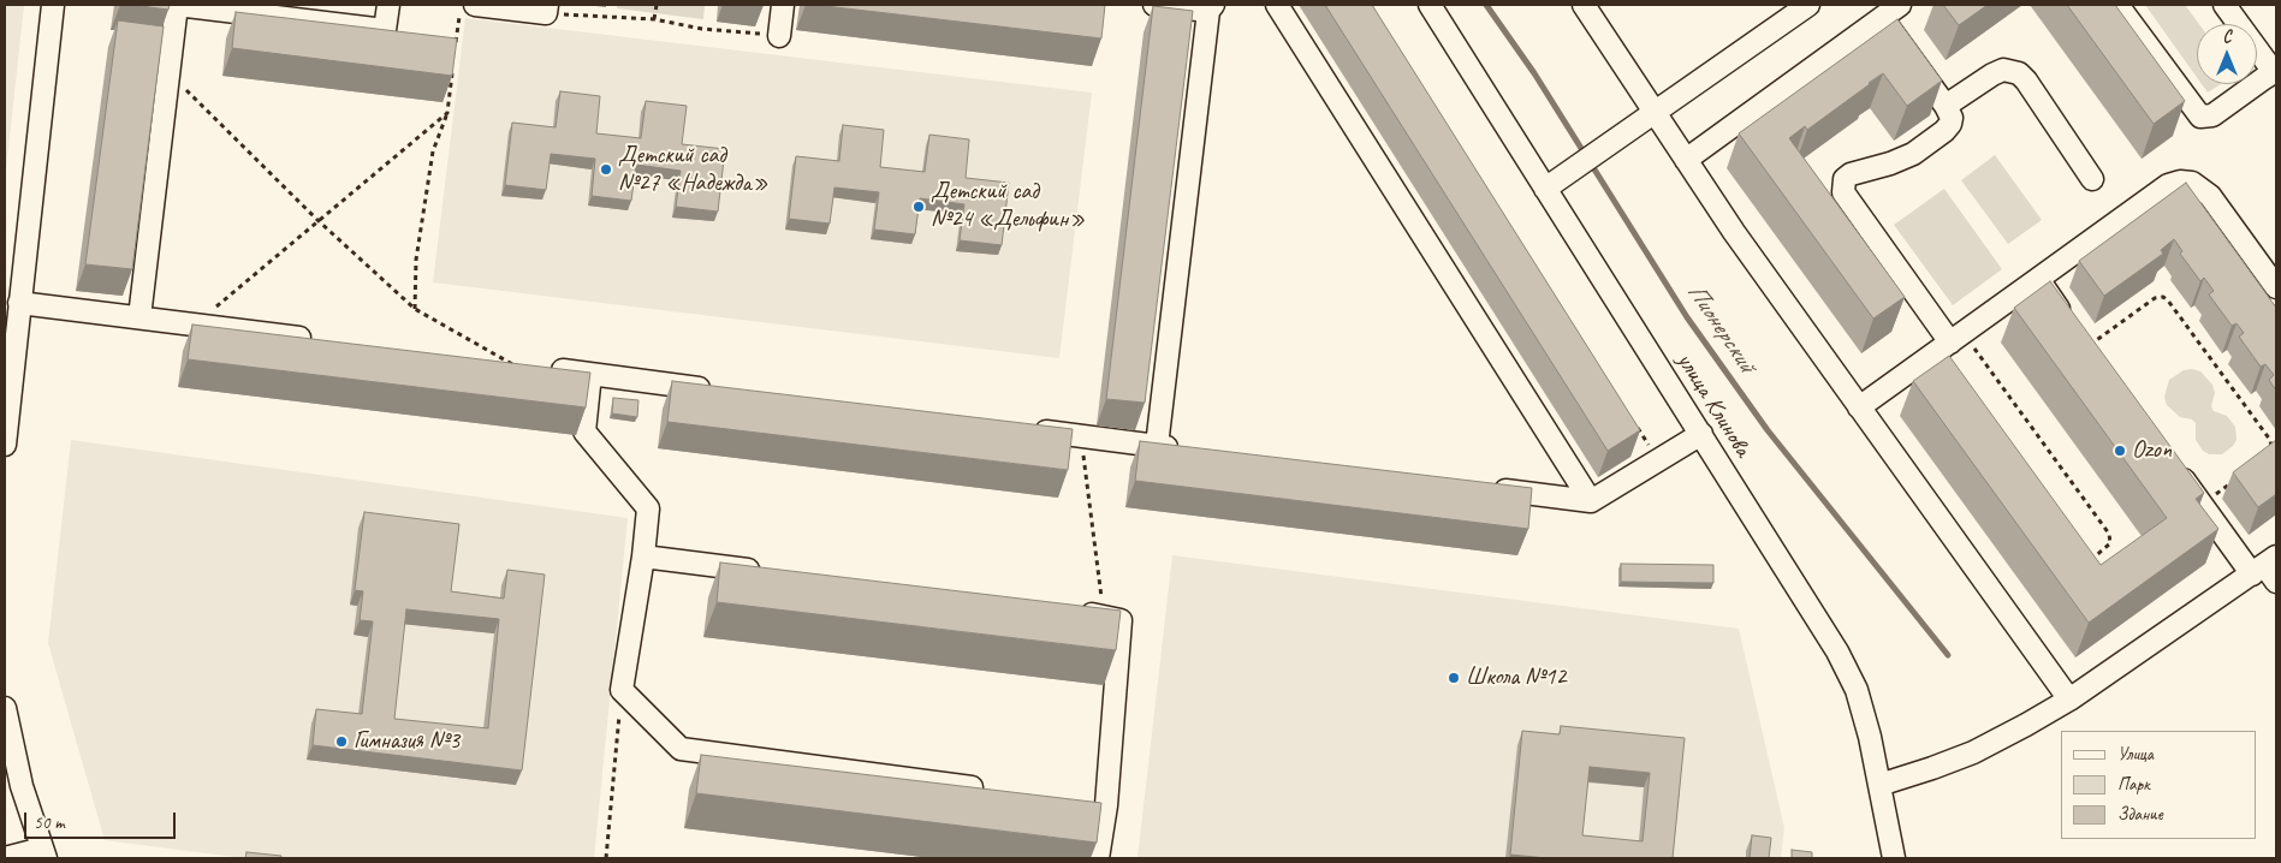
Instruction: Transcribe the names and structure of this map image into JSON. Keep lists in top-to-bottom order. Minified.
{"streets":{"street":["улица Клинова"]},"water":["Пионерский"],"places":["Детский сад №27 «Надежда»","Детский сад №24 «Дельфин»","Ozon","Школа №12","Гимназия №3"],"legend":["Улица","Парк","Здание"],"scale_bar":"50 m","north":"top"}
